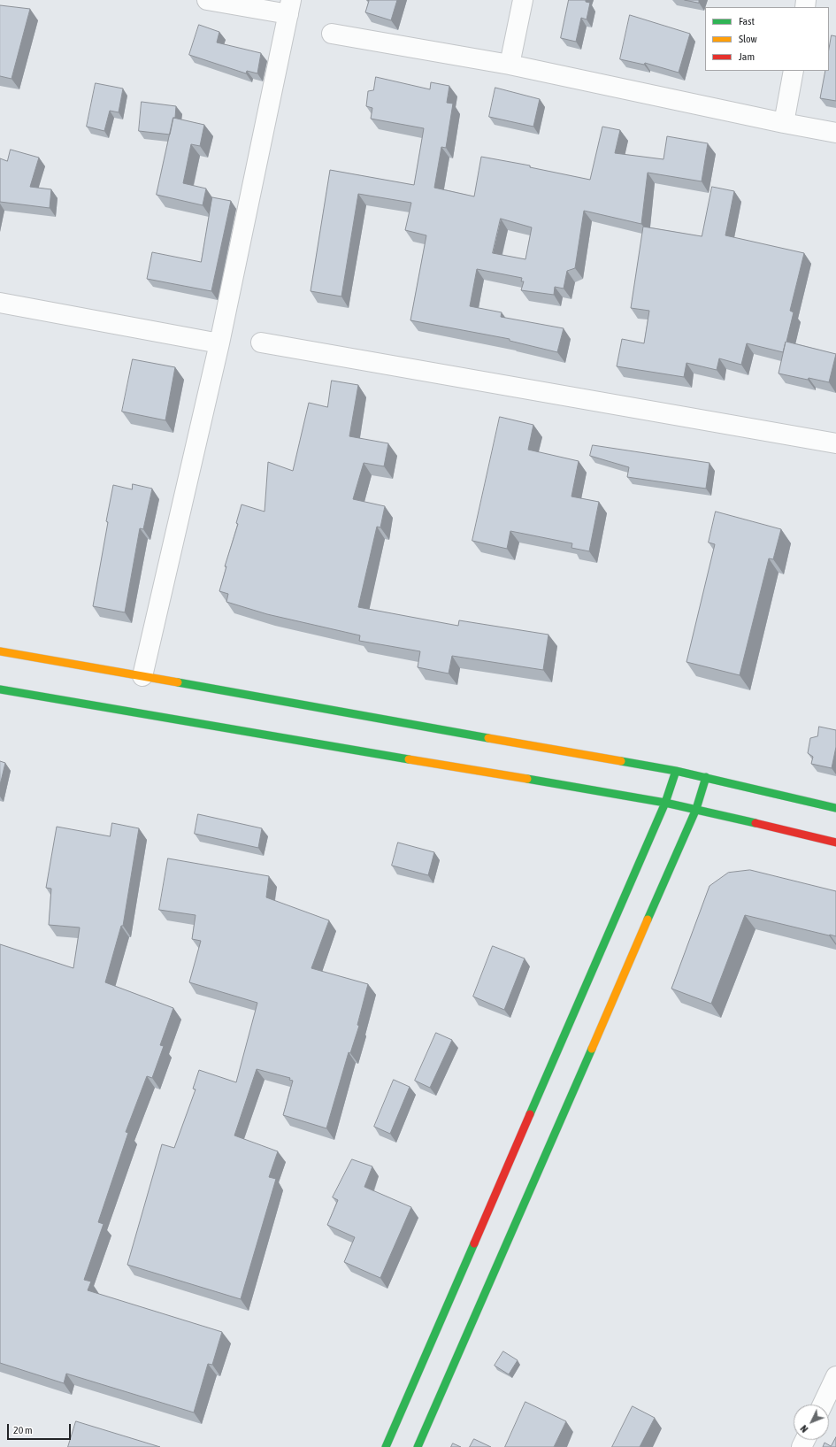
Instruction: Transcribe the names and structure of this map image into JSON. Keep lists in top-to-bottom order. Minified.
{"legend":["Fast","Slow","Jam"],"scale_bar":"20 m","north":"bottom left"}
